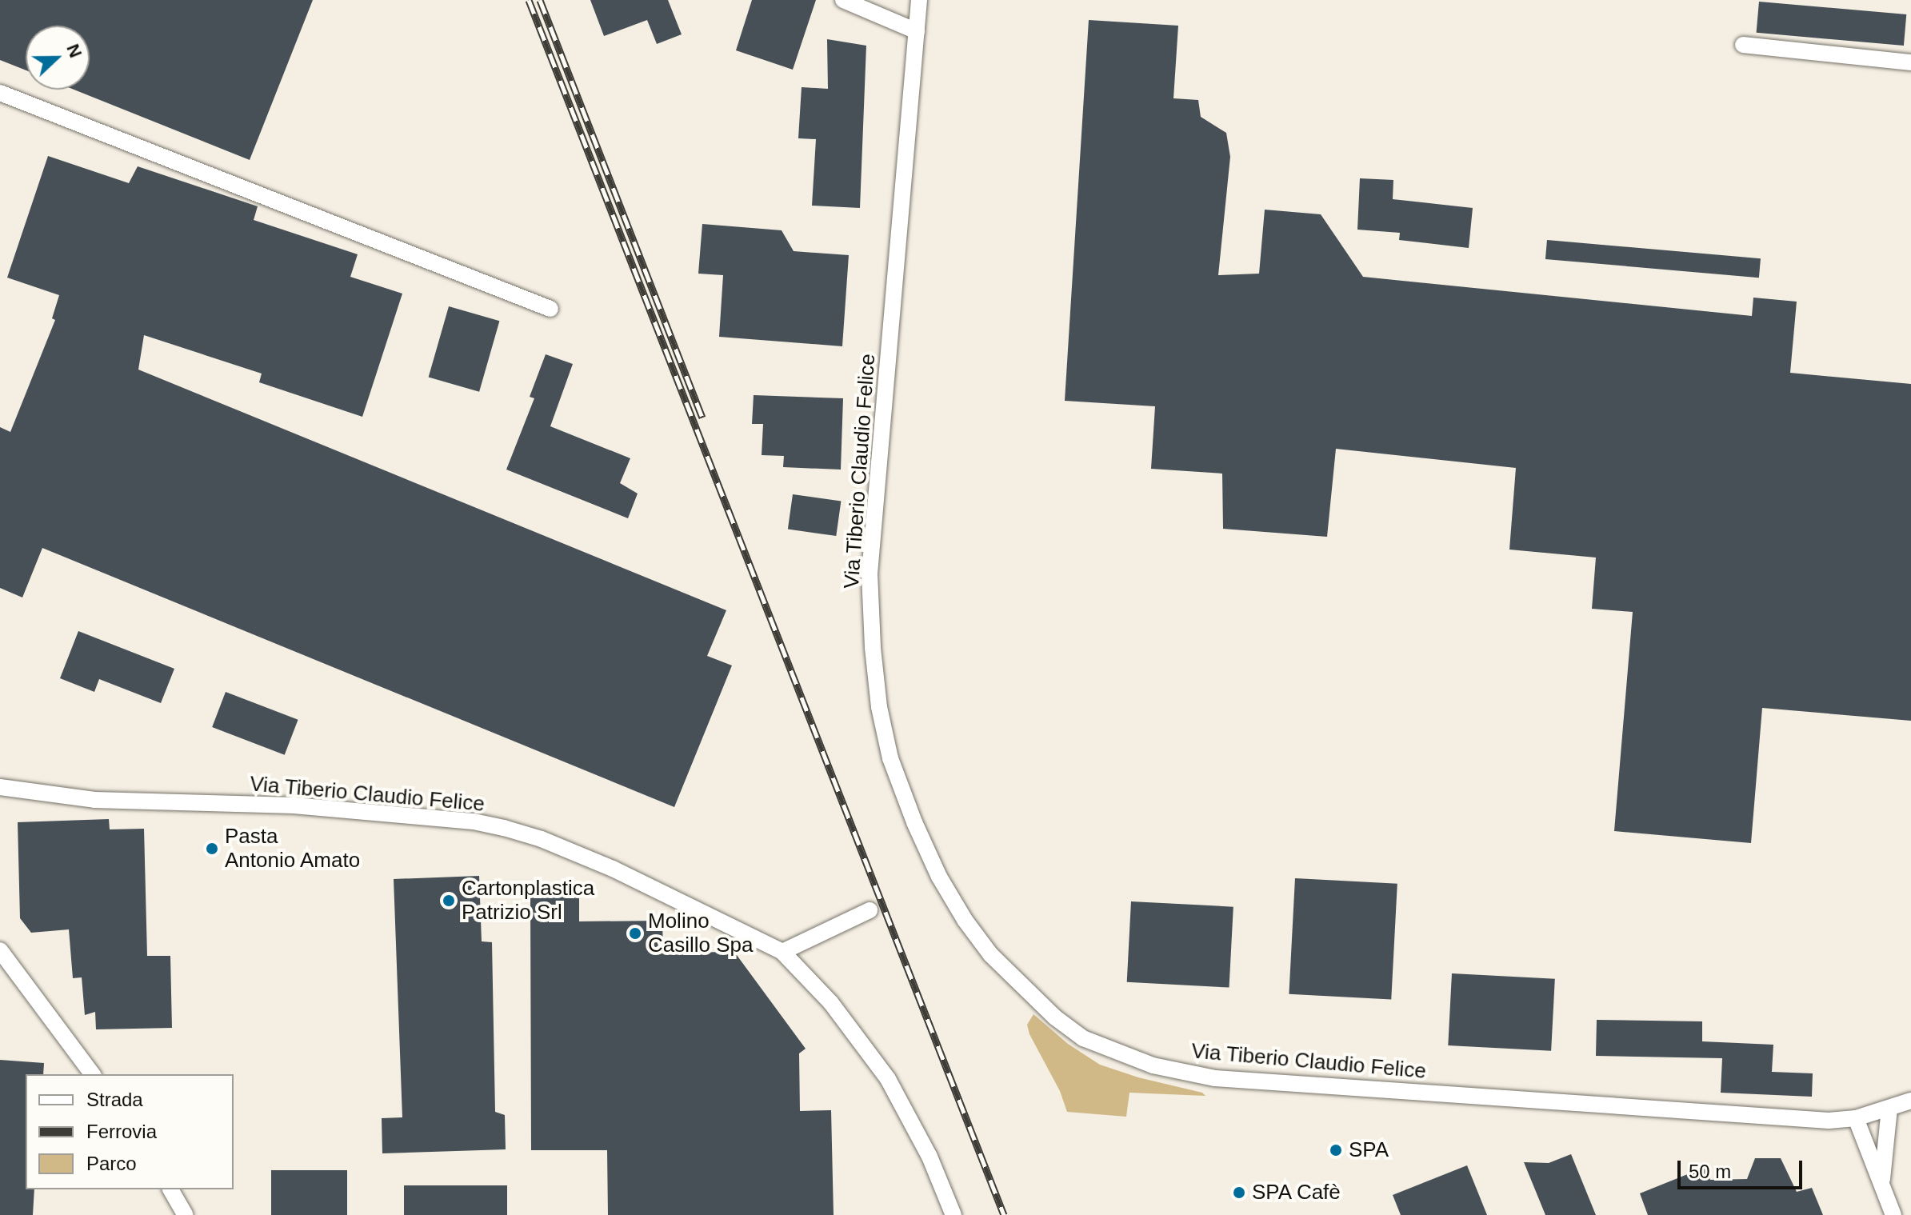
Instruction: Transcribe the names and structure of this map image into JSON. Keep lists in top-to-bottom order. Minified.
{"streets":{"street":["Via Tiberio Claudio Felice"]},"places":["Pasta Antonio Amato","Cartonplastica Patrizio Srl","Molino Casillo Spa","SPA","SPA Cafè"],"legend":["Strada","Ferrovia","Parco"],"scale_bar":"50 m","north":"right"}
